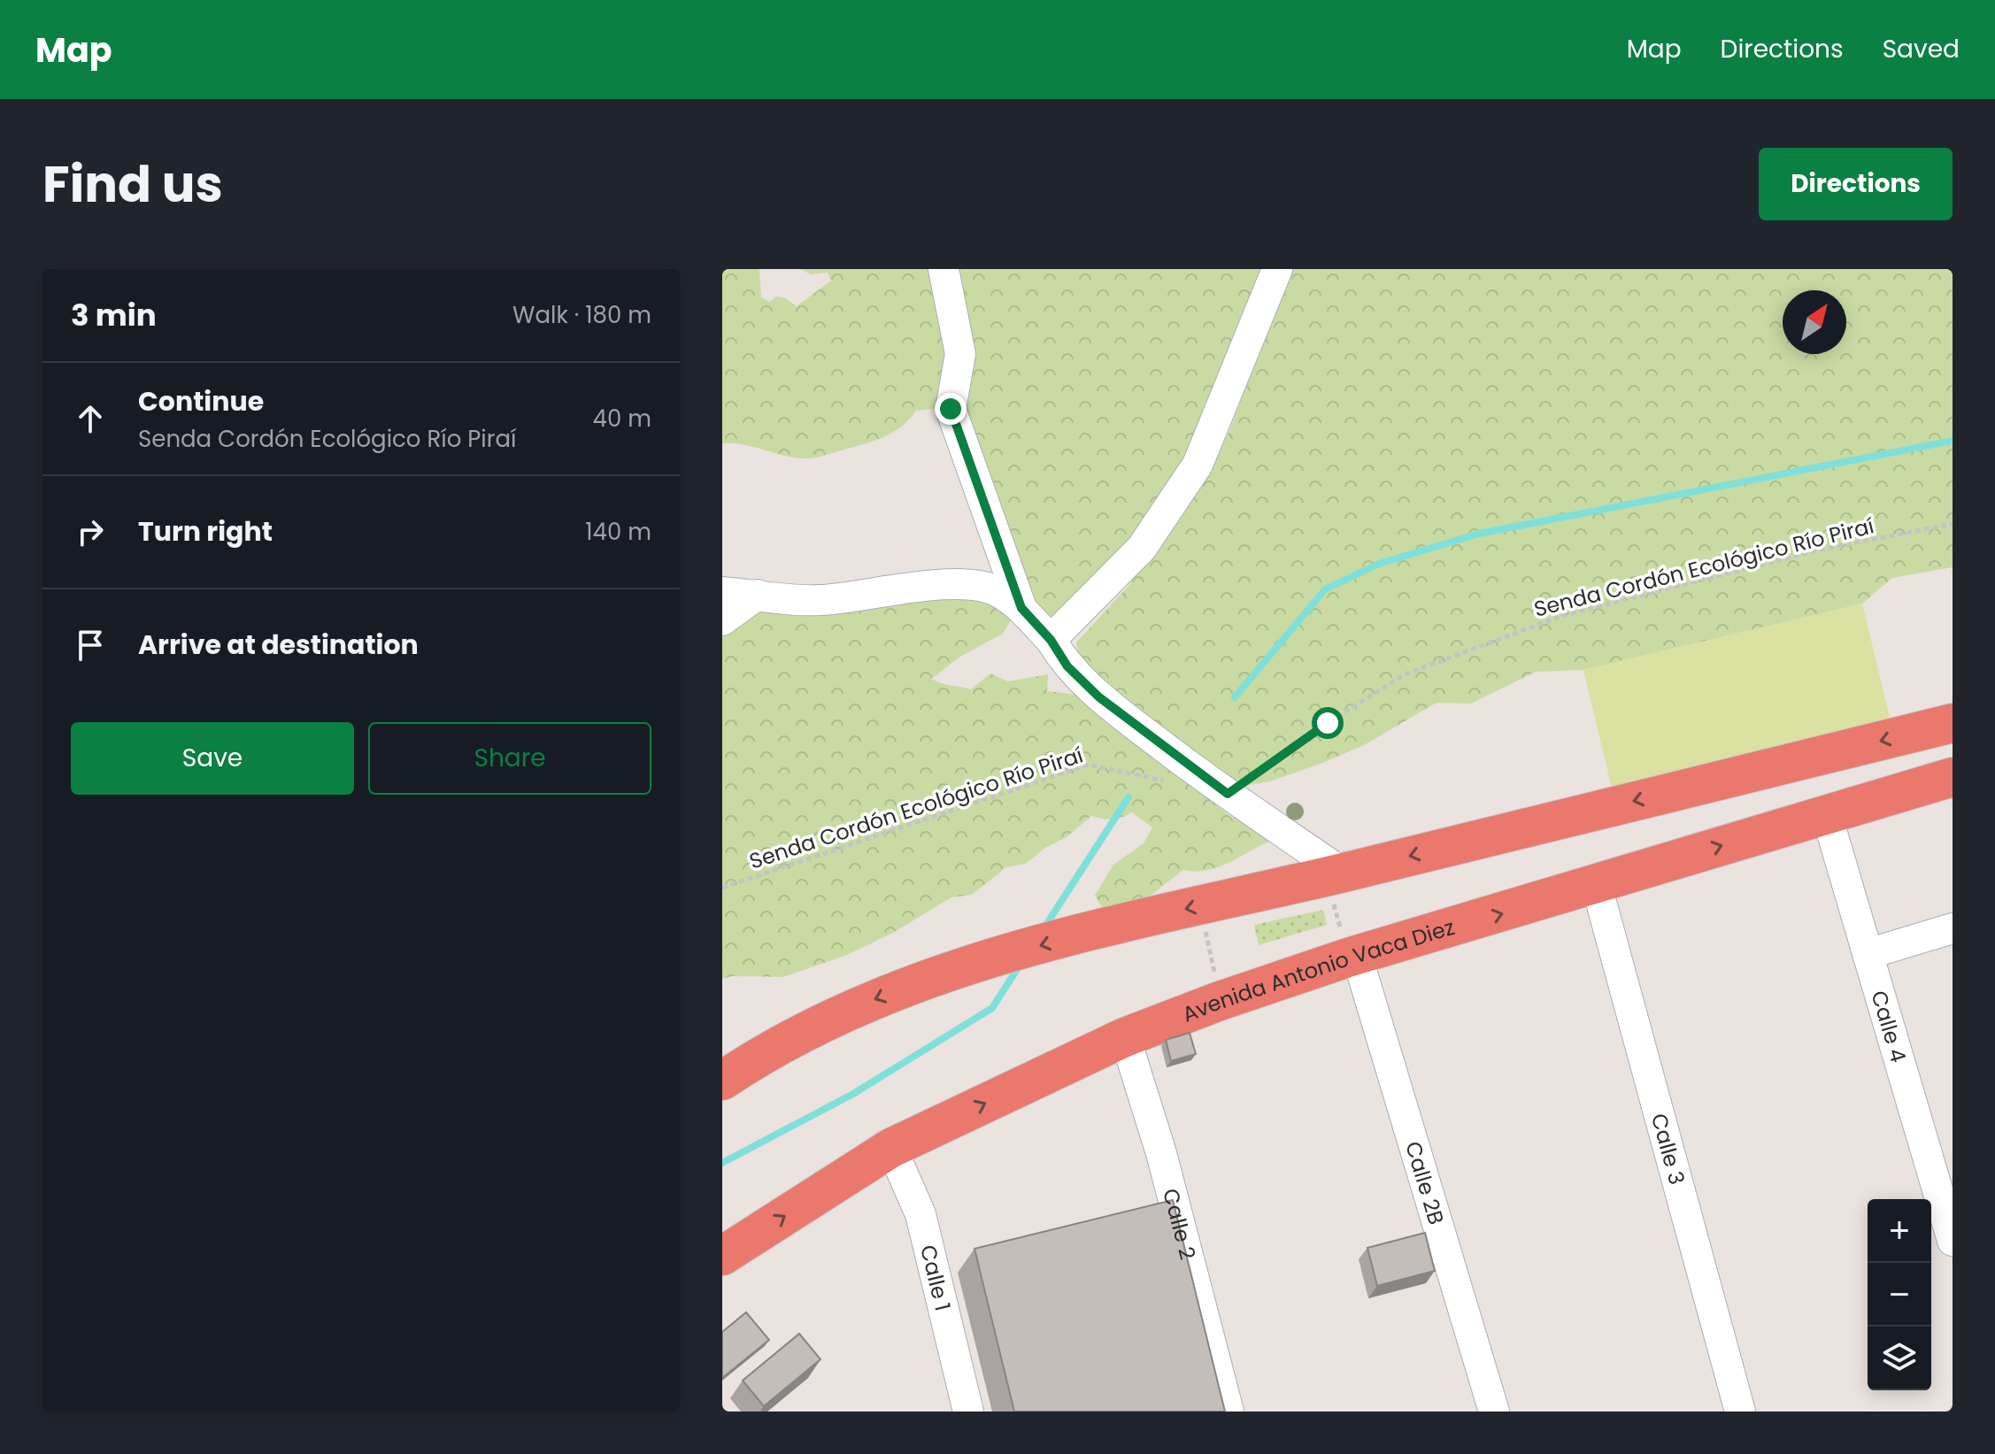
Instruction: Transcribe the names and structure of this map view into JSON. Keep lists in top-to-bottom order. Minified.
{"streets":{"highway":["Avenida Antonio Vaca Diez"],"street":["Calle 4","Calle 3","Calle 2B","Calle 2","Calle 1"],"path":["Senda Cordón Ecológico Río Piraí"]},"crossings":[["Avenida Antonio Vaca Diez","Calle 4"],["Avenida Antonio Vaca Diez","Calle 3"],["Avenida Antonio Vaca Diez","Calle 2B"],["Avenida Antonio Vaca Diez","Calle 2"],["Avenida Antonio Vaca Diez","Calle 1"]],"north":"top right","page":{"header":"Map","nav":["Map","Directions","Saved"],"title":"Find us","buttons":["Directions",["Save","Share"]],"heading":["3 min","Walk · 180 m"],"list":[["Continue","Senda Cordón Ecológico Río Piraí","40 m"],["Turn right","140 m"],"Arrive at destination"],"map_buttons":["+","−"]}}
